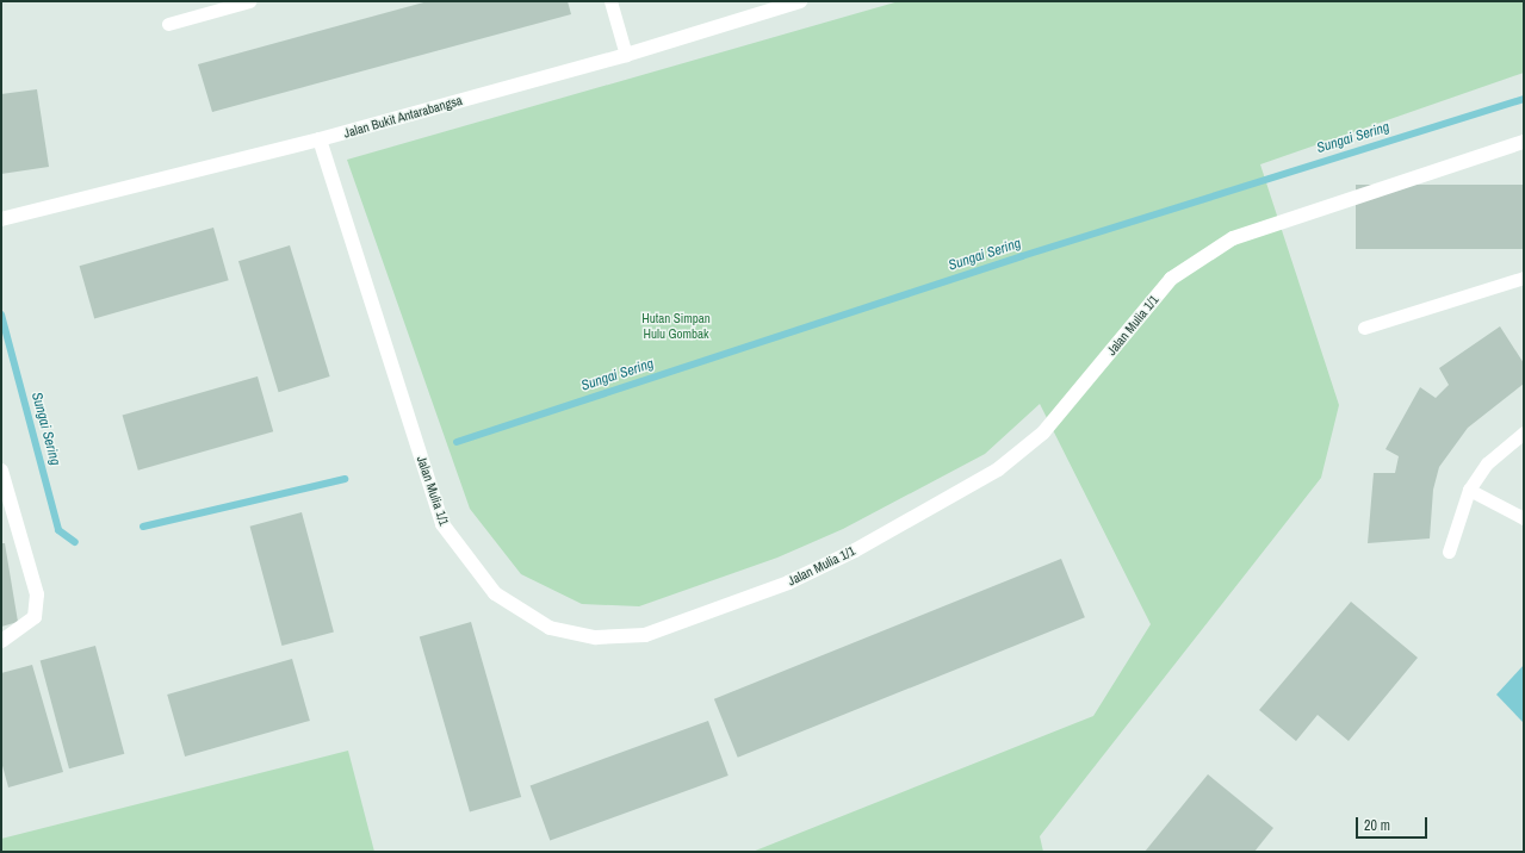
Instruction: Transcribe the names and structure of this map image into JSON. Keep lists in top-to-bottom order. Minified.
{"streets":{"street":["Jalan Bukit Antarabangsa","Jalan Mulia 1/1"]},"crossings":[["Jalan Bukit Antarabangsa","Jalan Mulia 1/1"]],"water":["Sungai Sering"],"parks":["Hutan Simpan Hulu Gombak"],"scale_bar":"20 m"}
